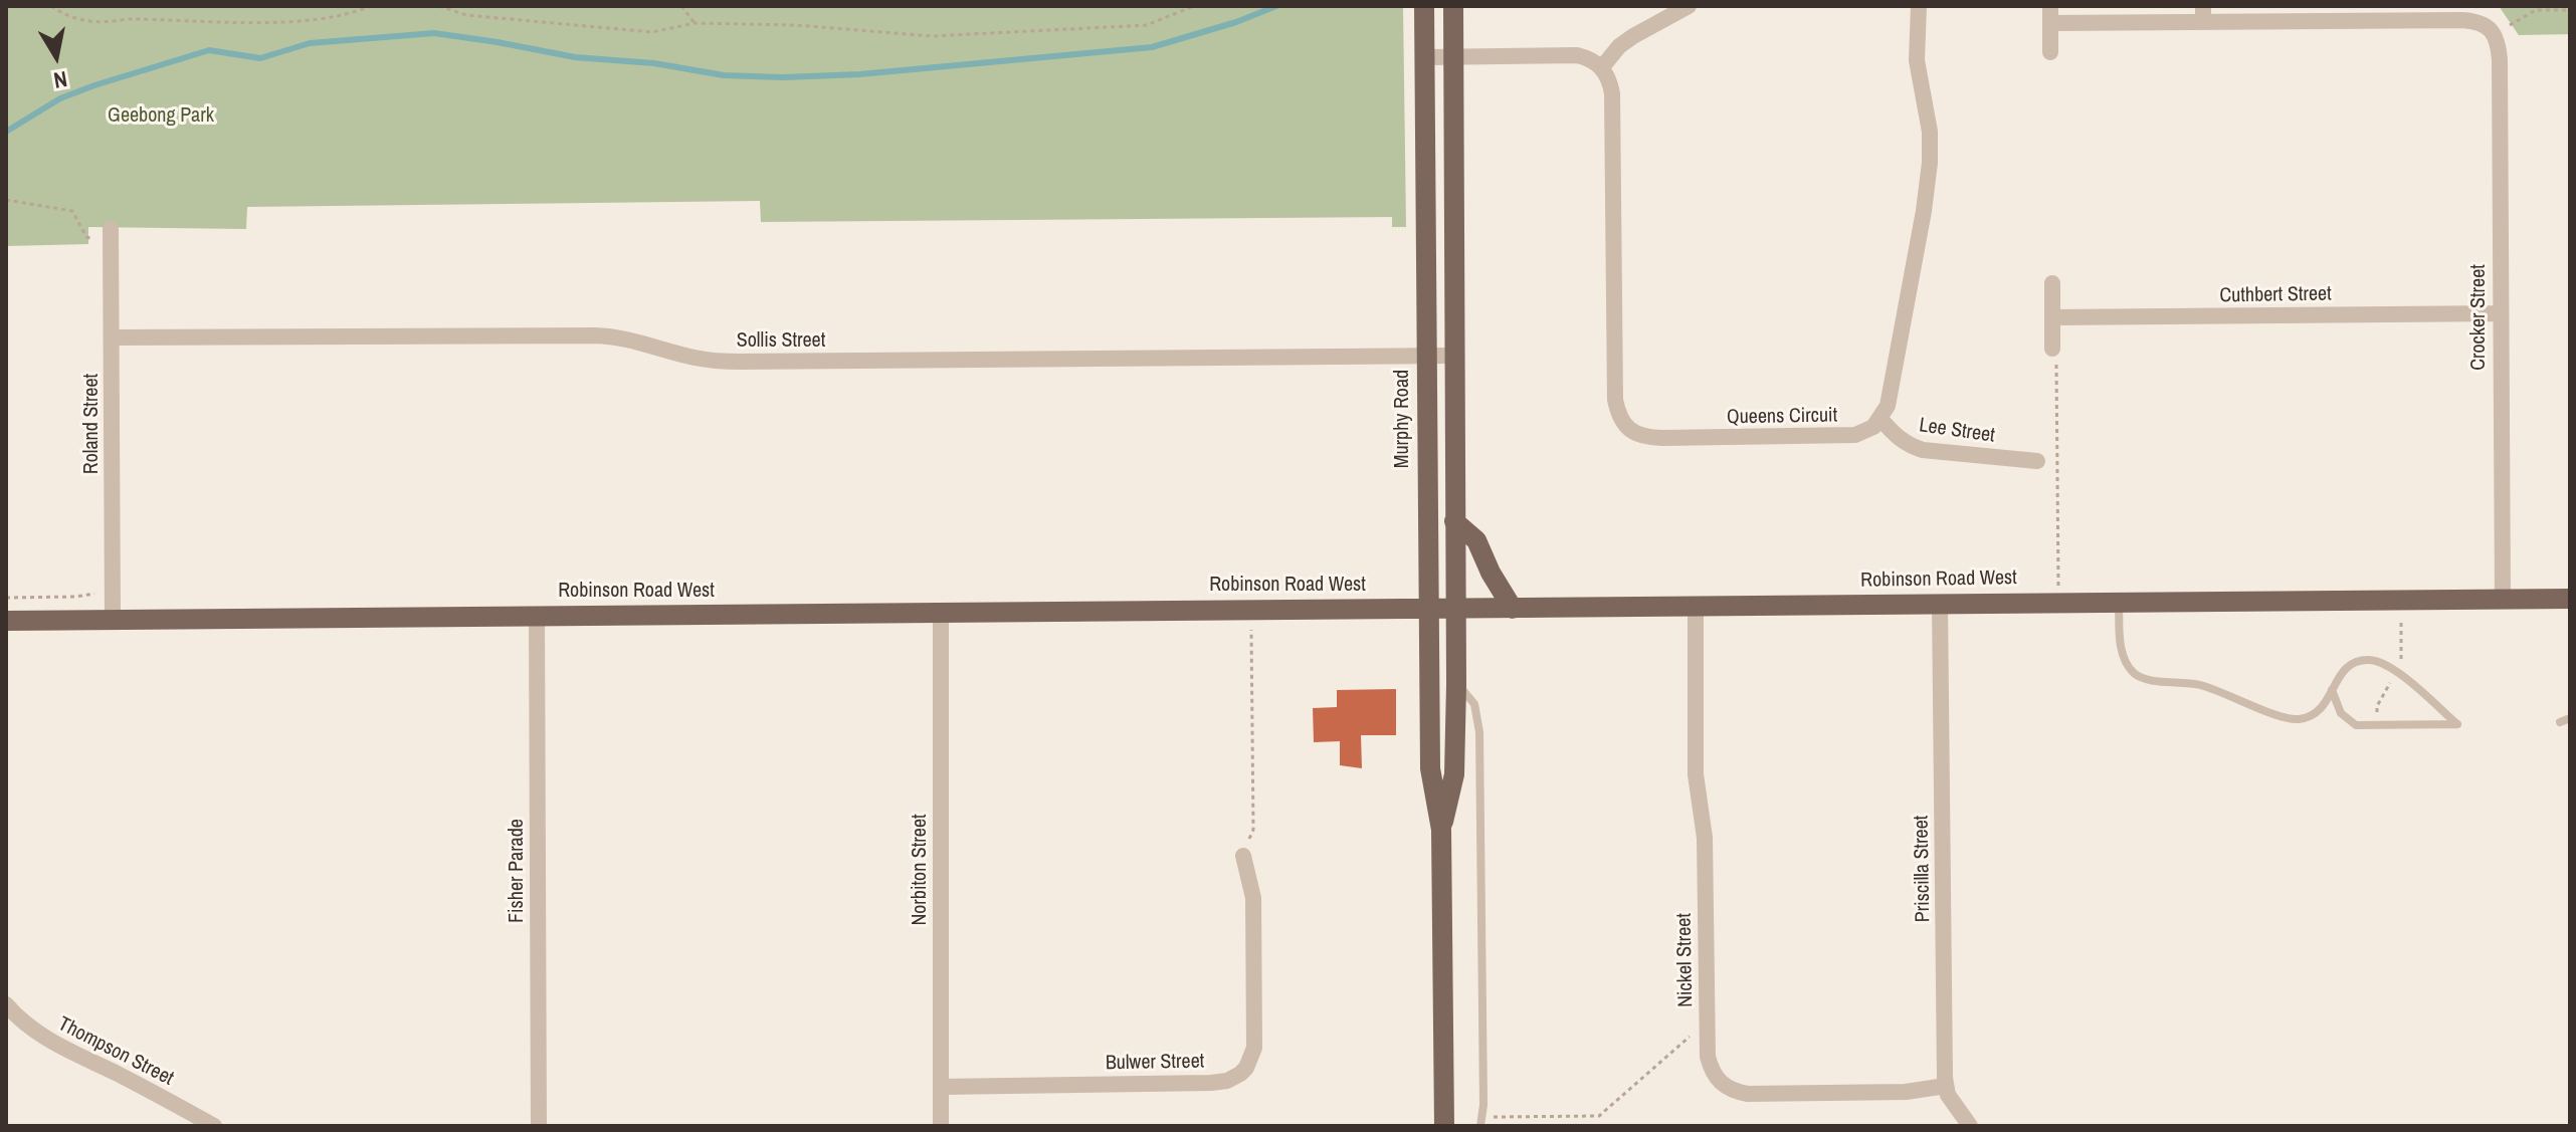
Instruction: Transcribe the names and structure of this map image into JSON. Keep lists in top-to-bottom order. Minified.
{"streets":{"main road":["Murphy Road","Robinson Road West"],"street":["Cuthbert Street","Crocker Street","Sollis Street","Queens Circuit","Roland Street","Lee Street","Priscilla Street","Norbiton Street","Fisher Parade","Nickel Street","Thompson Street","Bulwer Street"]},"crossings":[["Cuthbert Street","Crocker Street"],["Crocker Street","Robinson Road West"],["Sollis Street","Murphy Road"],["Sollis Street","Roland Street"],["Queens Circuit","Lee Street"],["Murphy Road","Robinson Road West"],["Roland Street","Robinson Road West"],["Robinson Road West","Priscilla Street"],["Robinson Road West","Norbiton Street"],["Robinson Road West","Fisher Parade"],["Robinson Road West","Nickel Street"],["Priscilla Street","Nickel Street"],["Norbiton Street","Bulwer Street"]],"parks":["Geebong Park"],"north":"bottom"}
